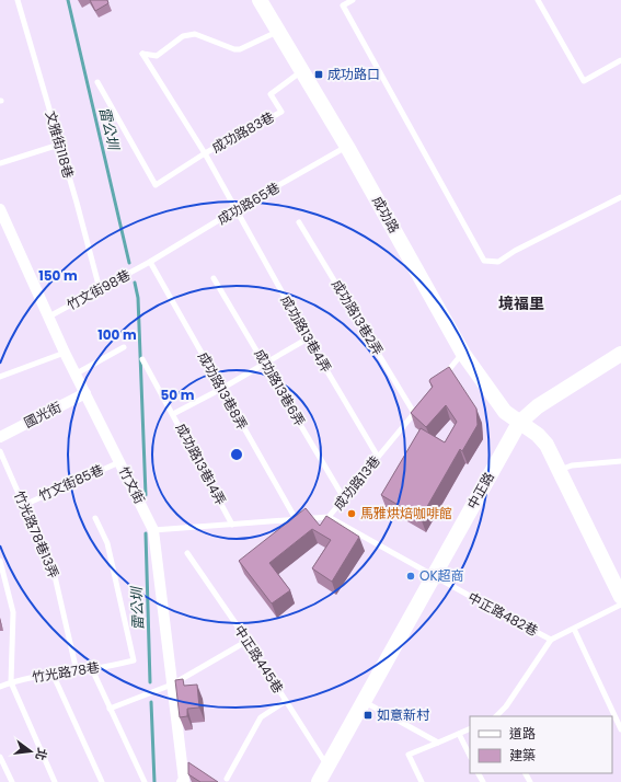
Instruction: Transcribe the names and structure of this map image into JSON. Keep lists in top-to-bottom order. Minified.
{"streets":{"street":["成功路","國光街","竹文街","中正路"],"lane":["成功路83巷","文雅街118巷","成功路65巷","竹文街98巷","成功路13巷2弄","成功路13巷4弄","成功路13巷6弄","成功路13巷8弄","成功路13巷14弄","竹文街85巷","成功路13巷","竹光路78巷13弄","中正路482巷","中正路445巷","竹光路78巷"]},"crossings":[["成功路83巷","成功路"],["成功路83巷","成功路13巷4弄"],["文雅街118巷","竹文街98巷"],["成功路65巷","成功路"],["成功路65巷","竹文街98巷"],["成功路65巷","成功路13巷4弄"],["成功路65巷","成功路13巷8弄"],["成功路","成功路13巷4弄"],["成功路","中正路"],["竹文街98巷","成功路13巷8弄"],["竹文街98巷","竹文街"],["成功路13巷2弄","成功路13巷"],["成功路13巷4弄","成功路13巷"],["成功路13巷6弄","成功路13巷"],["成功路13巷8弄","成功路13巷"],["國光街","竹文街"],["成功路13巷14弄","成功路13巷"],["竹文街85巷","竹文街"],["竹文街85巷","竹光路78巷13弄"],["成功路13巷","竹文街"],["成功路13巷","中正路482巷"],["中正路","中正路482巷"],["中正路","中正路445巷"],["竹光路78巷13弄","竹光路78巷"]],"districts":["境福里"],"water":["雷公圳"],"places":{"transit":["成功路口","如意新村"],"other":["馬雅烘焙咖啡館","OK超商"]},"legend":["道路","建築"],"north":"right","rings":["150 m","100 m","50 m"]}
